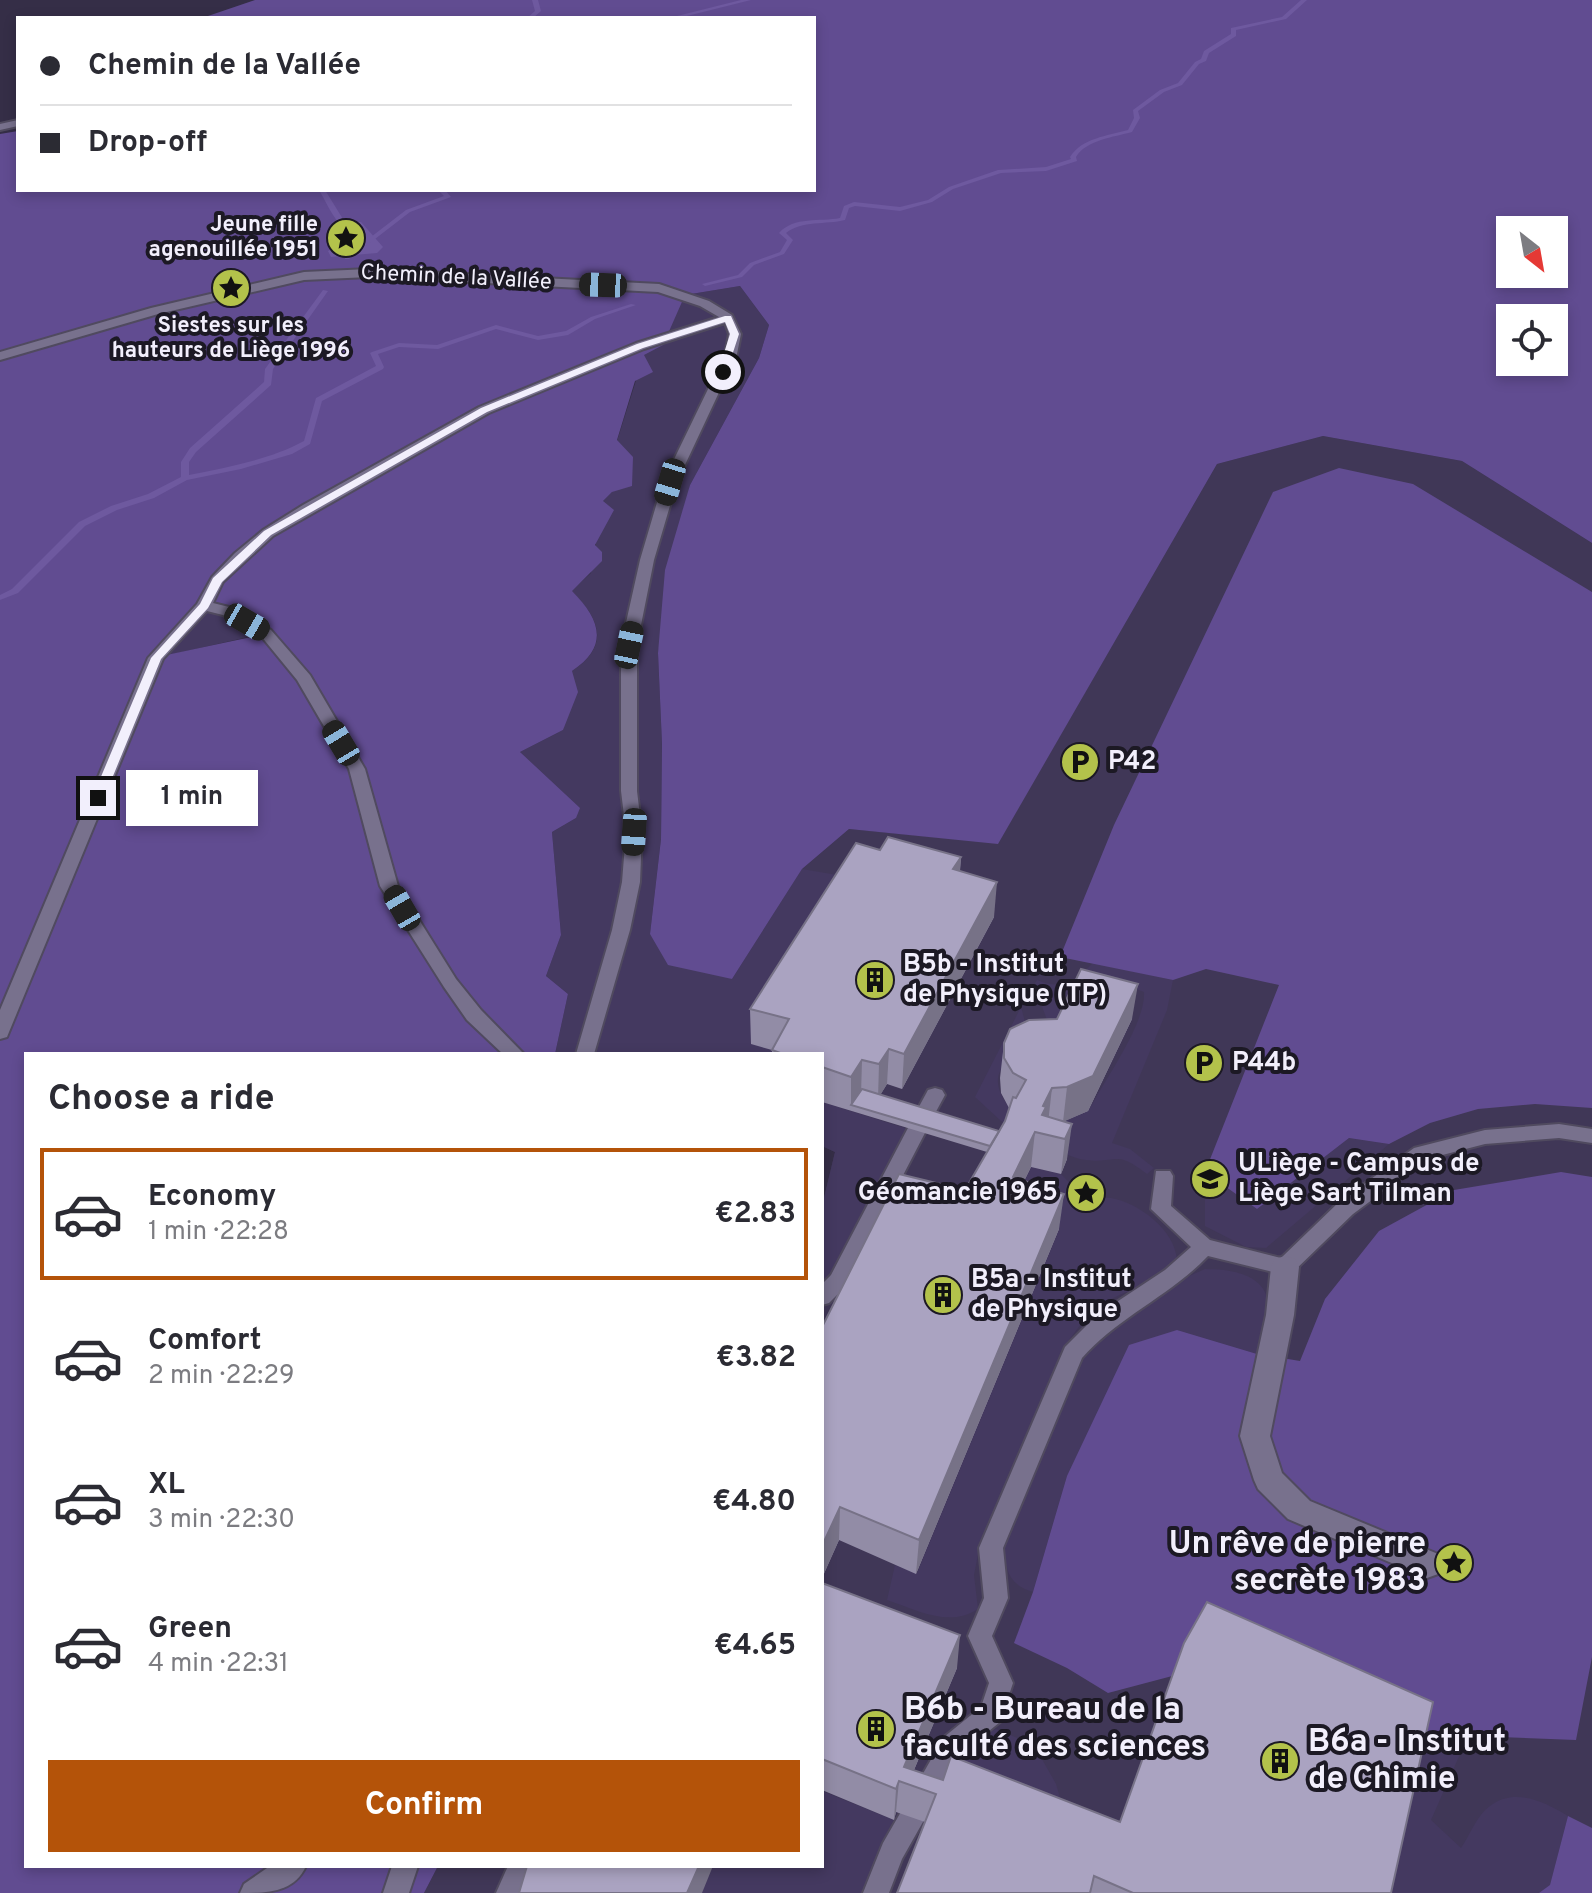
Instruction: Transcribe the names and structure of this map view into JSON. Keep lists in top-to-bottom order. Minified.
{"streets":{"lane":["Chemin de la Vallée"]},"places":{"place":["Jeune fille agenouillée 1951","Siestes sur les hauteurs de Liège 1996","Géomancie 1965","Un rêve de pierre secrète 1983"],"parking":["P42","P44b"],"building":["B5b - Institut de Physique (TP)","B5a - Institut de Physique","B6b - Bureau de la faculté des sciences","B6a - Institut de Chimie"],"school or university":["ULiège - Campus de Liège Sart Tilman"]},"north":"bottom right","page":{"banner":["Chemin de la Vallée","Drop-off"],"bubble":"1 min","heading":"Choose a ride","list":[{"name":"Economy","note":"1 min · 22:28","value":"€2.83"},{"name":"Comfort","note":"2 min · 22:29","value":"€3.82"},{"name":"XL","note":"3 min · 22:30","value":"€4.80"},{"name":"Green","note":"4 min · 22:31","value":"€4.65"}],"buttons":"Confirm"}}
